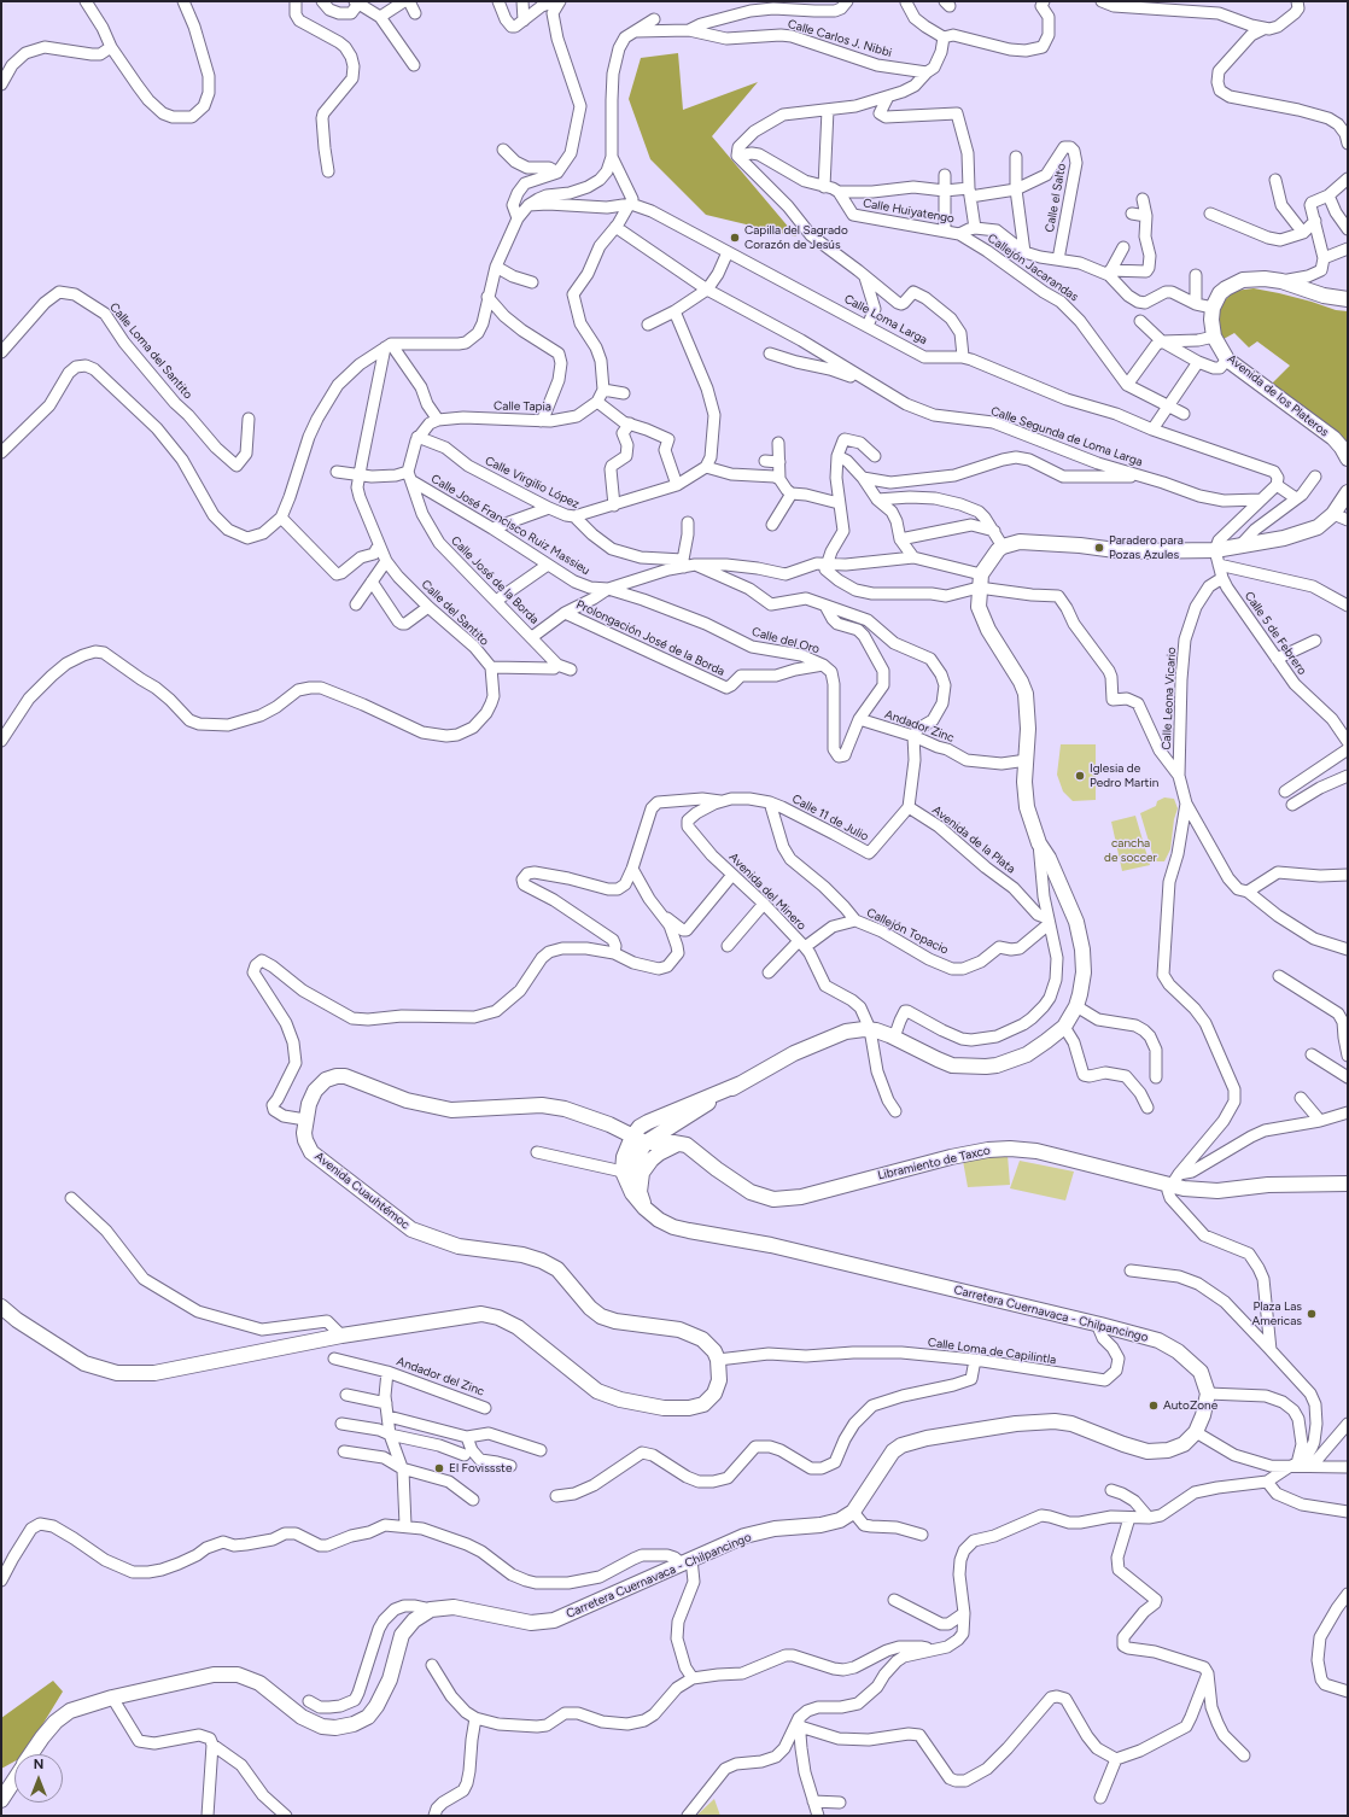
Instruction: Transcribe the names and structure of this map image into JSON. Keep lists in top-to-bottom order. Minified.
{"streets":{"main road":["Avenida de los Plateros","Libramiento de Taxco","Avenida Cuauhtémoc","Carretera Cuernavaca - Chilpancingo"],"street":["Calle Carlos J. Nibbi","Calle el Salto","Calle Huiyatengo","Callejón Jacarandas","Calle Loma Larga","Calle Loma del Santito","Calle Tapia","Calle Segunda de Loma Larga","Calle Virgilio López","Calle José Francisco Ruiz Massieu","Calle José de la Borda","Calle del Santito","Calle 5 de Febrero","Prolongación José de la Borda","Calle del Oro","Calle Leona Vicario","Andador Zinc","Calle 11 de Julio","Avenida de la Plata","Avenida del Minero","Callejón Topacio","Calle Loma de Capilintla","Andador del Zinc"]},"crossings":[["Calle el Salto","Calle Huiyatengo"],["Calle Huiyatengo","Callejón Jacarandas"],["Calle Huiyatengo","Avenida de los Plateros"],["Calle José Francisco Ruiz Massieu","Calle José de la Borda"],["Calle José Francisco Ruiz Massieu","Calle del Oro"],["Calle 5 de Febrero","Calle Leona Vicario"],["Prolongación José de la Borda","Calle del Oro"],["Calle del Oro","Andador Zinc"],["Calle 11 de Julio","Avenida de la Plata"],["Calle 11 de Julio","Avenida del Minero"],["Avenida de la Plata","Callejón Topacio"],["Avenida del Minero","Callejón Topacio"],["Avenida Cuauhtémoc","Calle Loma de Capilintla"],["Carretera Cuernavaca - Chilpancingo","Calle Loma de Capilintla"]],"parks":["cancha de soccer"],"places":["Capilla del Sagrado Corazón de Jesús","Paradero para Pozas Azules","Iglesia de Pedro Martin","Plaza Las Americas","AutoZone","El Fovissste"],"north":"top"}
